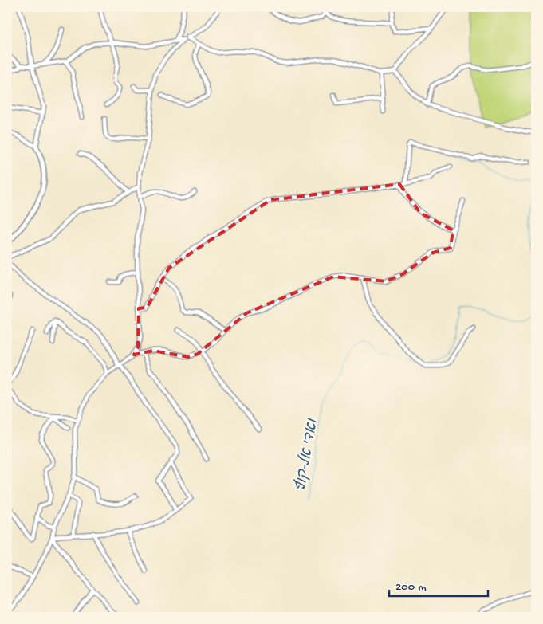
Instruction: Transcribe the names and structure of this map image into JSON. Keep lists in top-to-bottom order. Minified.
{"water":["ואדי אל-קוף"],"scale_bar":"200 m"}
